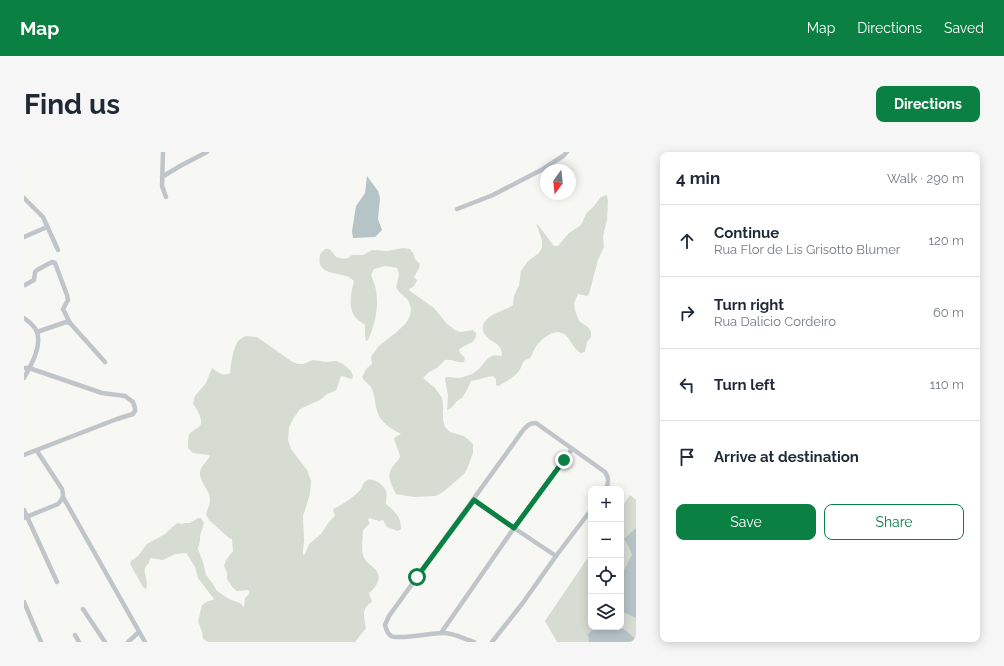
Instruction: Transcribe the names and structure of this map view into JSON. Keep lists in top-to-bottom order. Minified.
{"north":"bottom","page":{"header":"Map","nav":["Map","Directions","Saved"],"buttons":["Directions",["Save","Share"]],"title":"Find us","heading":["4 min","Walk · 290 m"],"list":[["Continue","Rua Flor de Lis Grisotto Blumer","120 m"],["Turn right","Rua Dalicio Cordeiro","60 m"],["Turn left","110 m"],"Arrive at destination"],"map_buttons":["+","−"]}}
